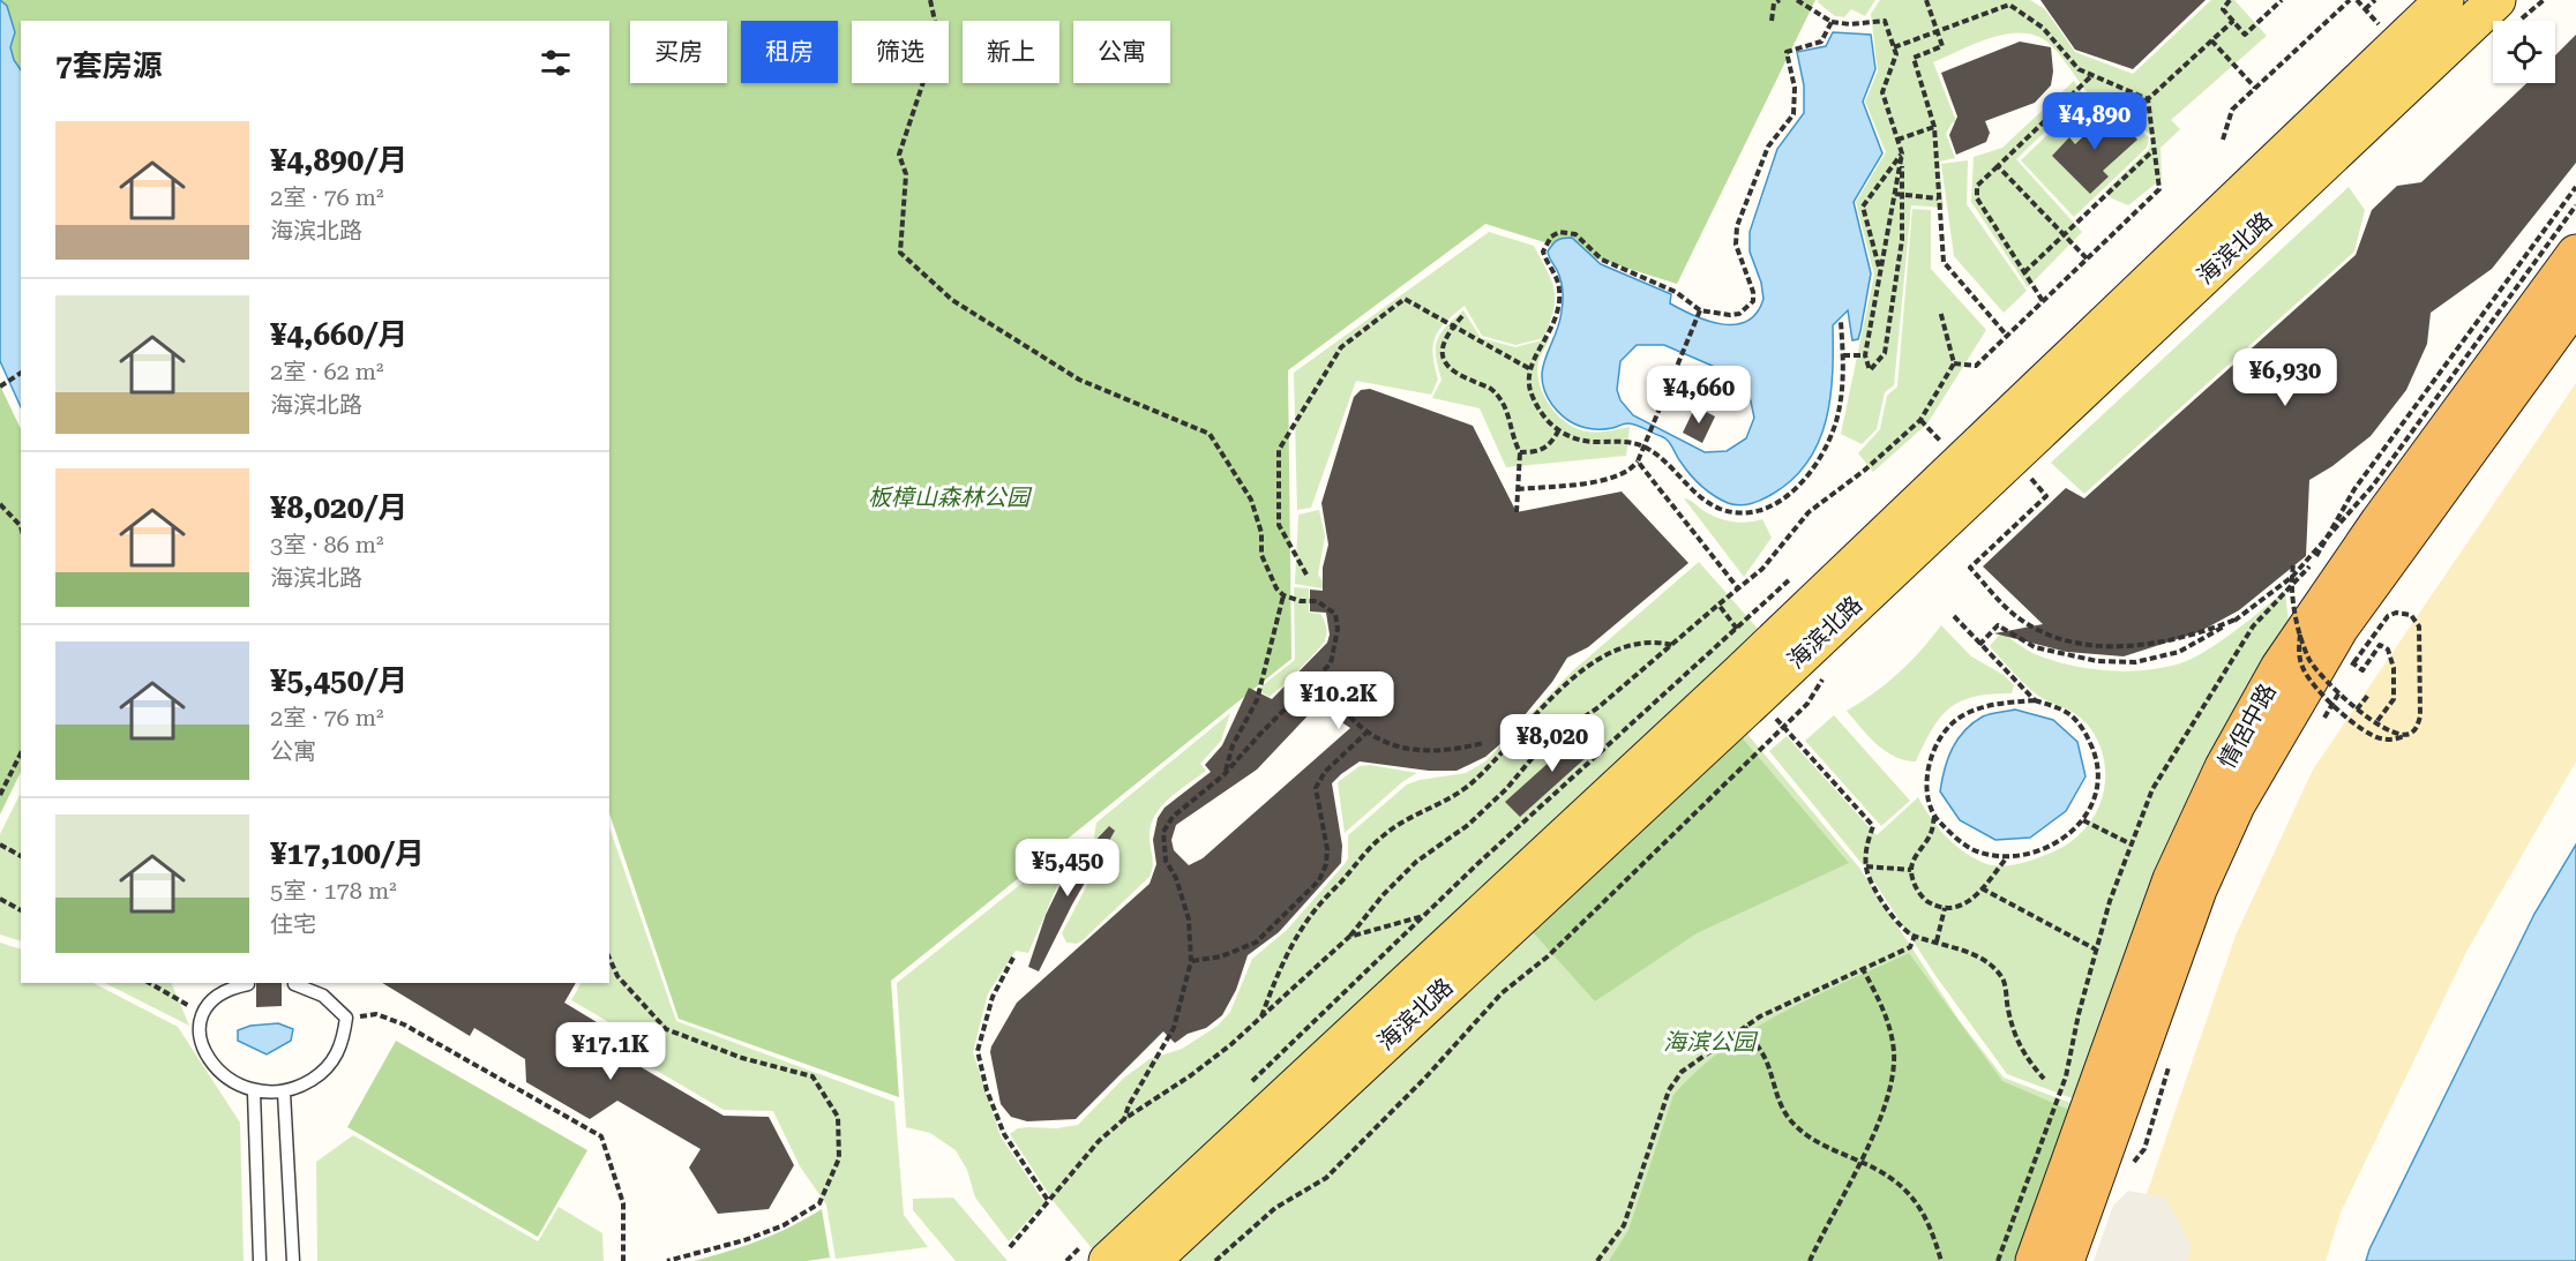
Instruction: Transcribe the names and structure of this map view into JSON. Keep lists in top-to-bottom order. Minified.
{"streets":{"highway":["情侶中路"],"main road":["海滨北路"]},"parks":["板樟山森林公园","海滨公园"],"page":{"chip":["买房","租房","筛选","新上","公寓"],"heading":"7套房源","price":["¥4,890","¥6,930","¥4,660","¥10.2K","¥8,020","¥5,450","¥17.1K"],"list":[{"name":"¥4,890/月","note":"2室 · 76 m² · 海滨北路"},{"name":"¥4,660/月","note":"2室 · 62 m² · 海滨北路"},{"name":"¥8,020/月","note":"3室 · 86 m² · 海滨北路"},{"name":"¥5,450/月","note":"2室 · 76 m² · 公寓"},{"name":"¥17,100/月","note":"5室 · 178 m² · 住宅"}]}}
